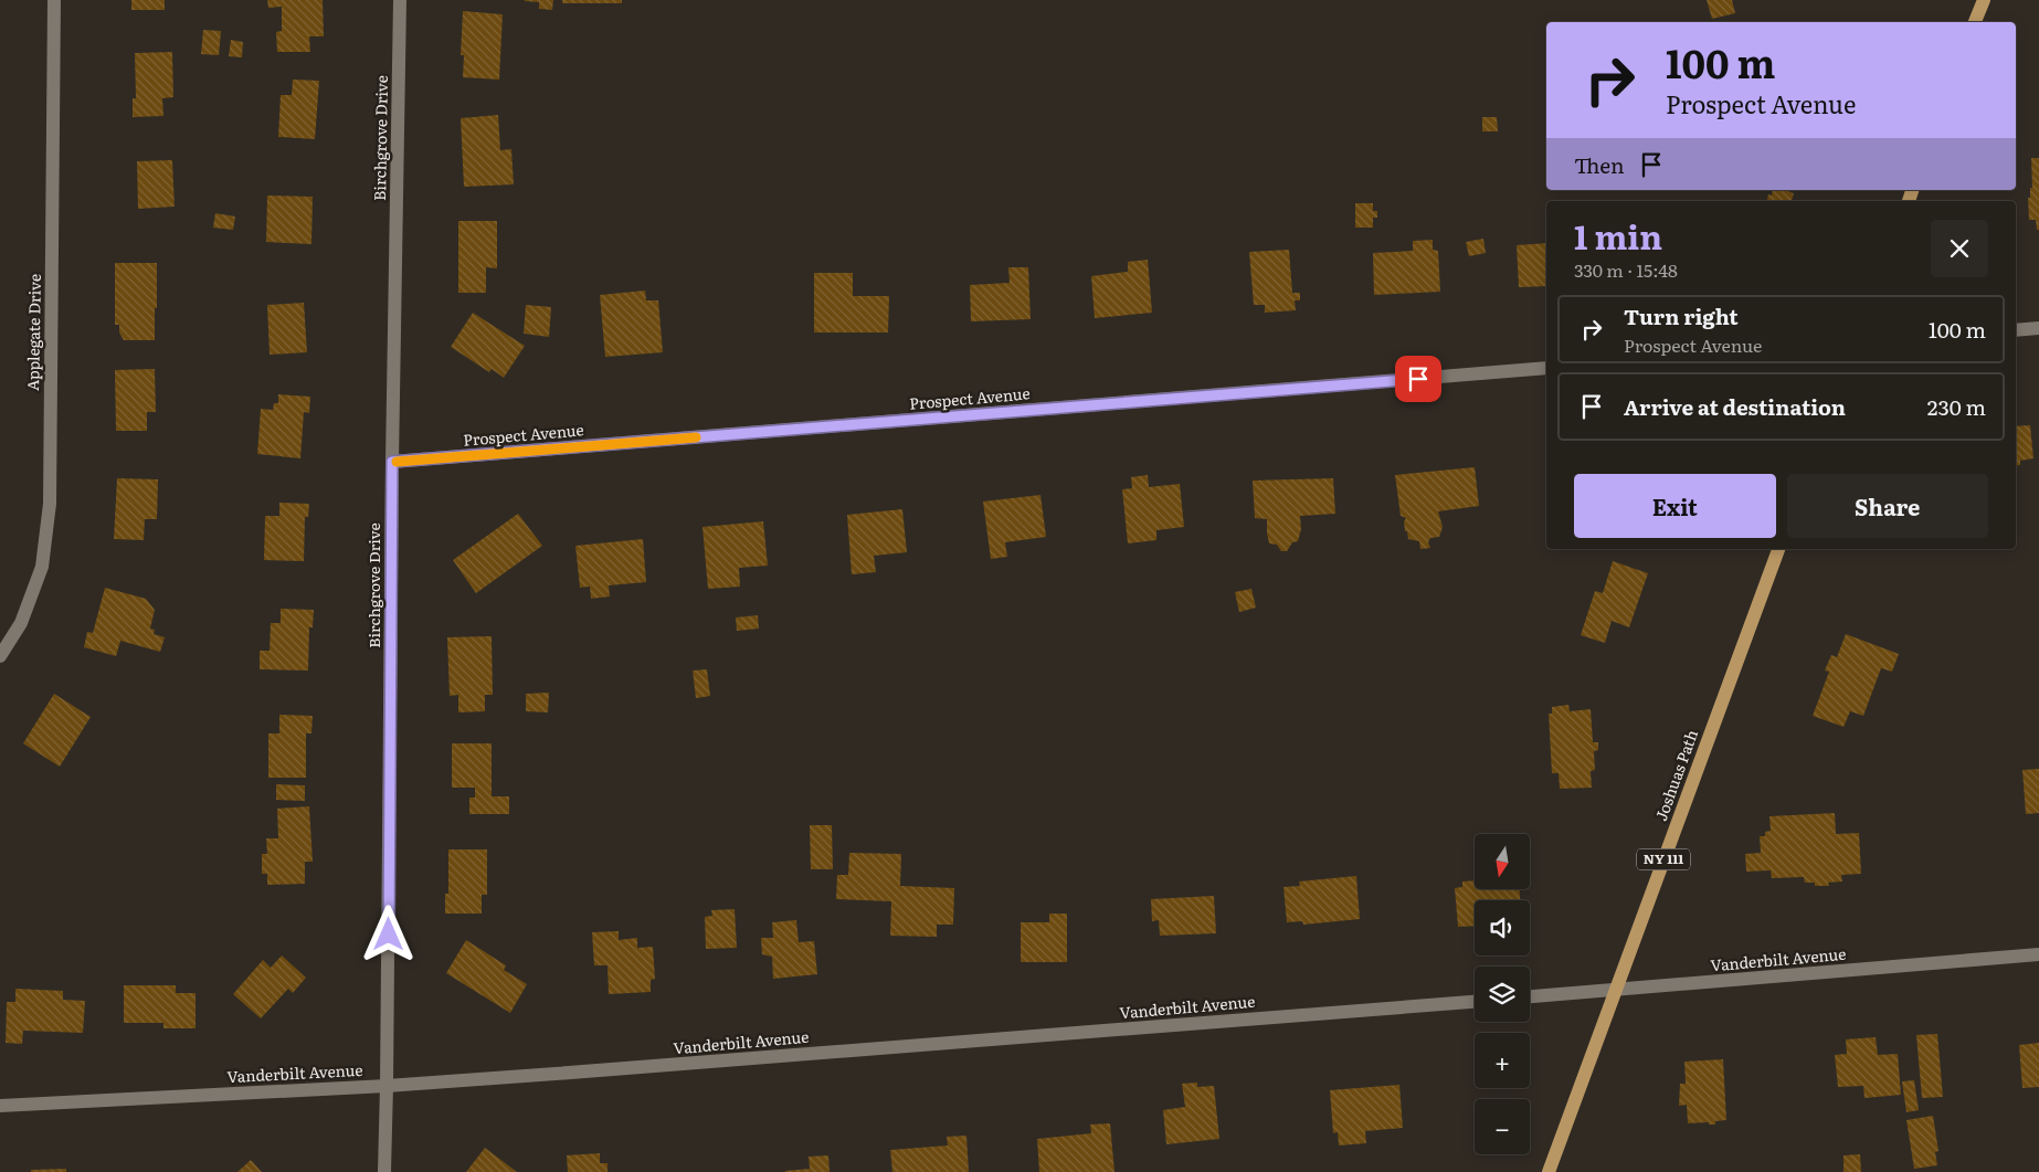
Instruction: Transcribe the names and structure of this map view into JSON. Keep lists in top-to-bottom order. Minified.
{"streets":{"main road":["Joshuas Path","NY 111"],"street":["Birchgrove Drive","Applegate Drive","Prospect Avenue","Vanderbilt Avenue"]},"crossings":[["Birchgrove Drive","Prospect Avenue"],["Birchgrove Drive","Vanderbilt Avenue"],["Joshuas Path","Vanderbilt Avenue"]],"north":"bottom","page":{"turn":["100 m","Prospect Avenue"],"then":"Then","heading":["1 min","330 m · 15:48"],"list":[{"name":"Turn right","note":"Prospect Avenue","value":"100 m"},{"name":"Arrive at destination","value":"230 m"}],"buttons":["Exit","Share"],"map_buttons":["+","−"]}}
